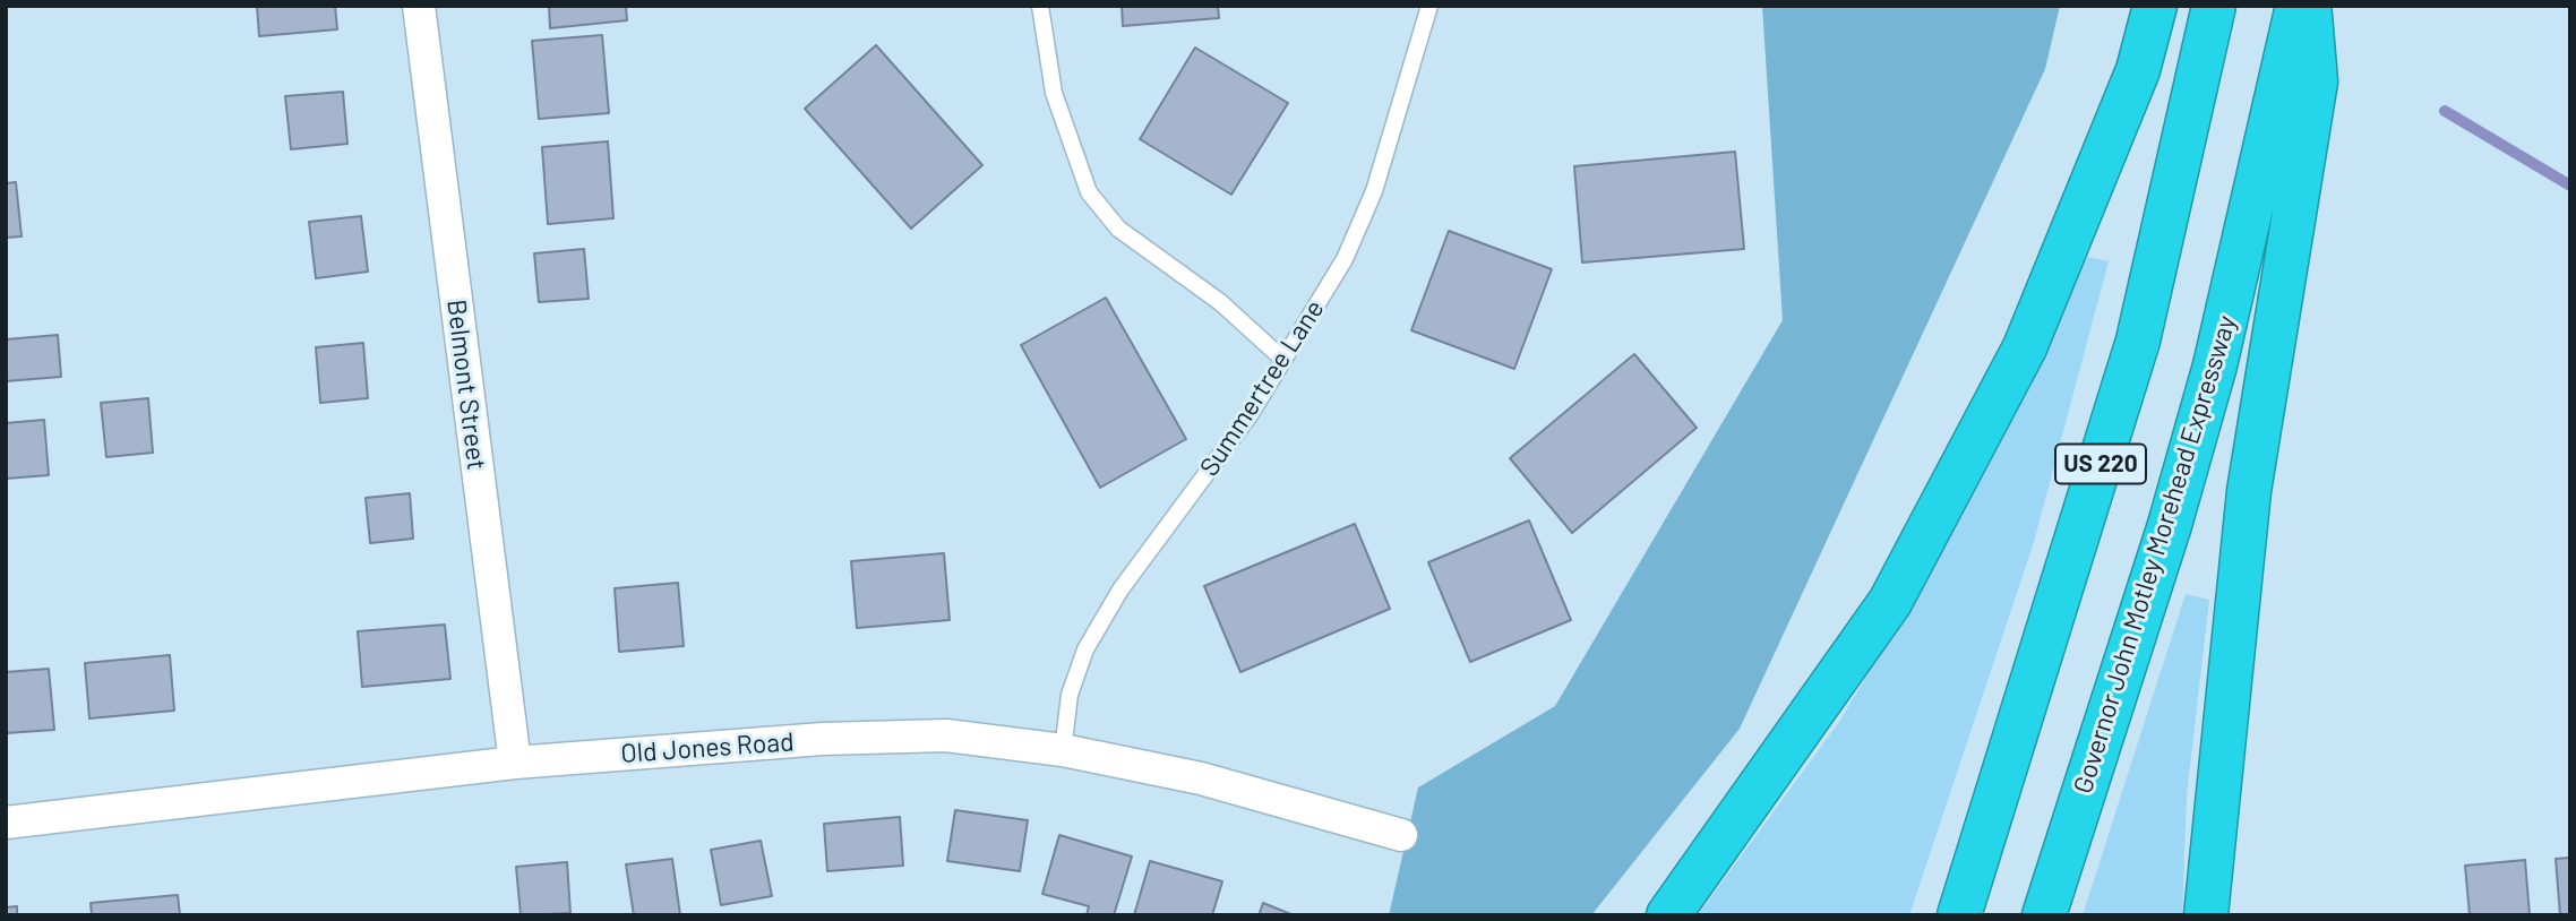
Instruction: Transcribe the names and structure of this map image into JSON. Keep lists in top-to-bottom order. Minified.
{"streets":{"highway":["US 220","Governor John Motley Morehead Expressway"],"street":["Belmont Street","Old Jones Road"],"lane":["Summertree Lane"]},"crossings":[["Belmont Street","Old Jones Road"],["Summertree Lane","Old Jones Road"]]}
